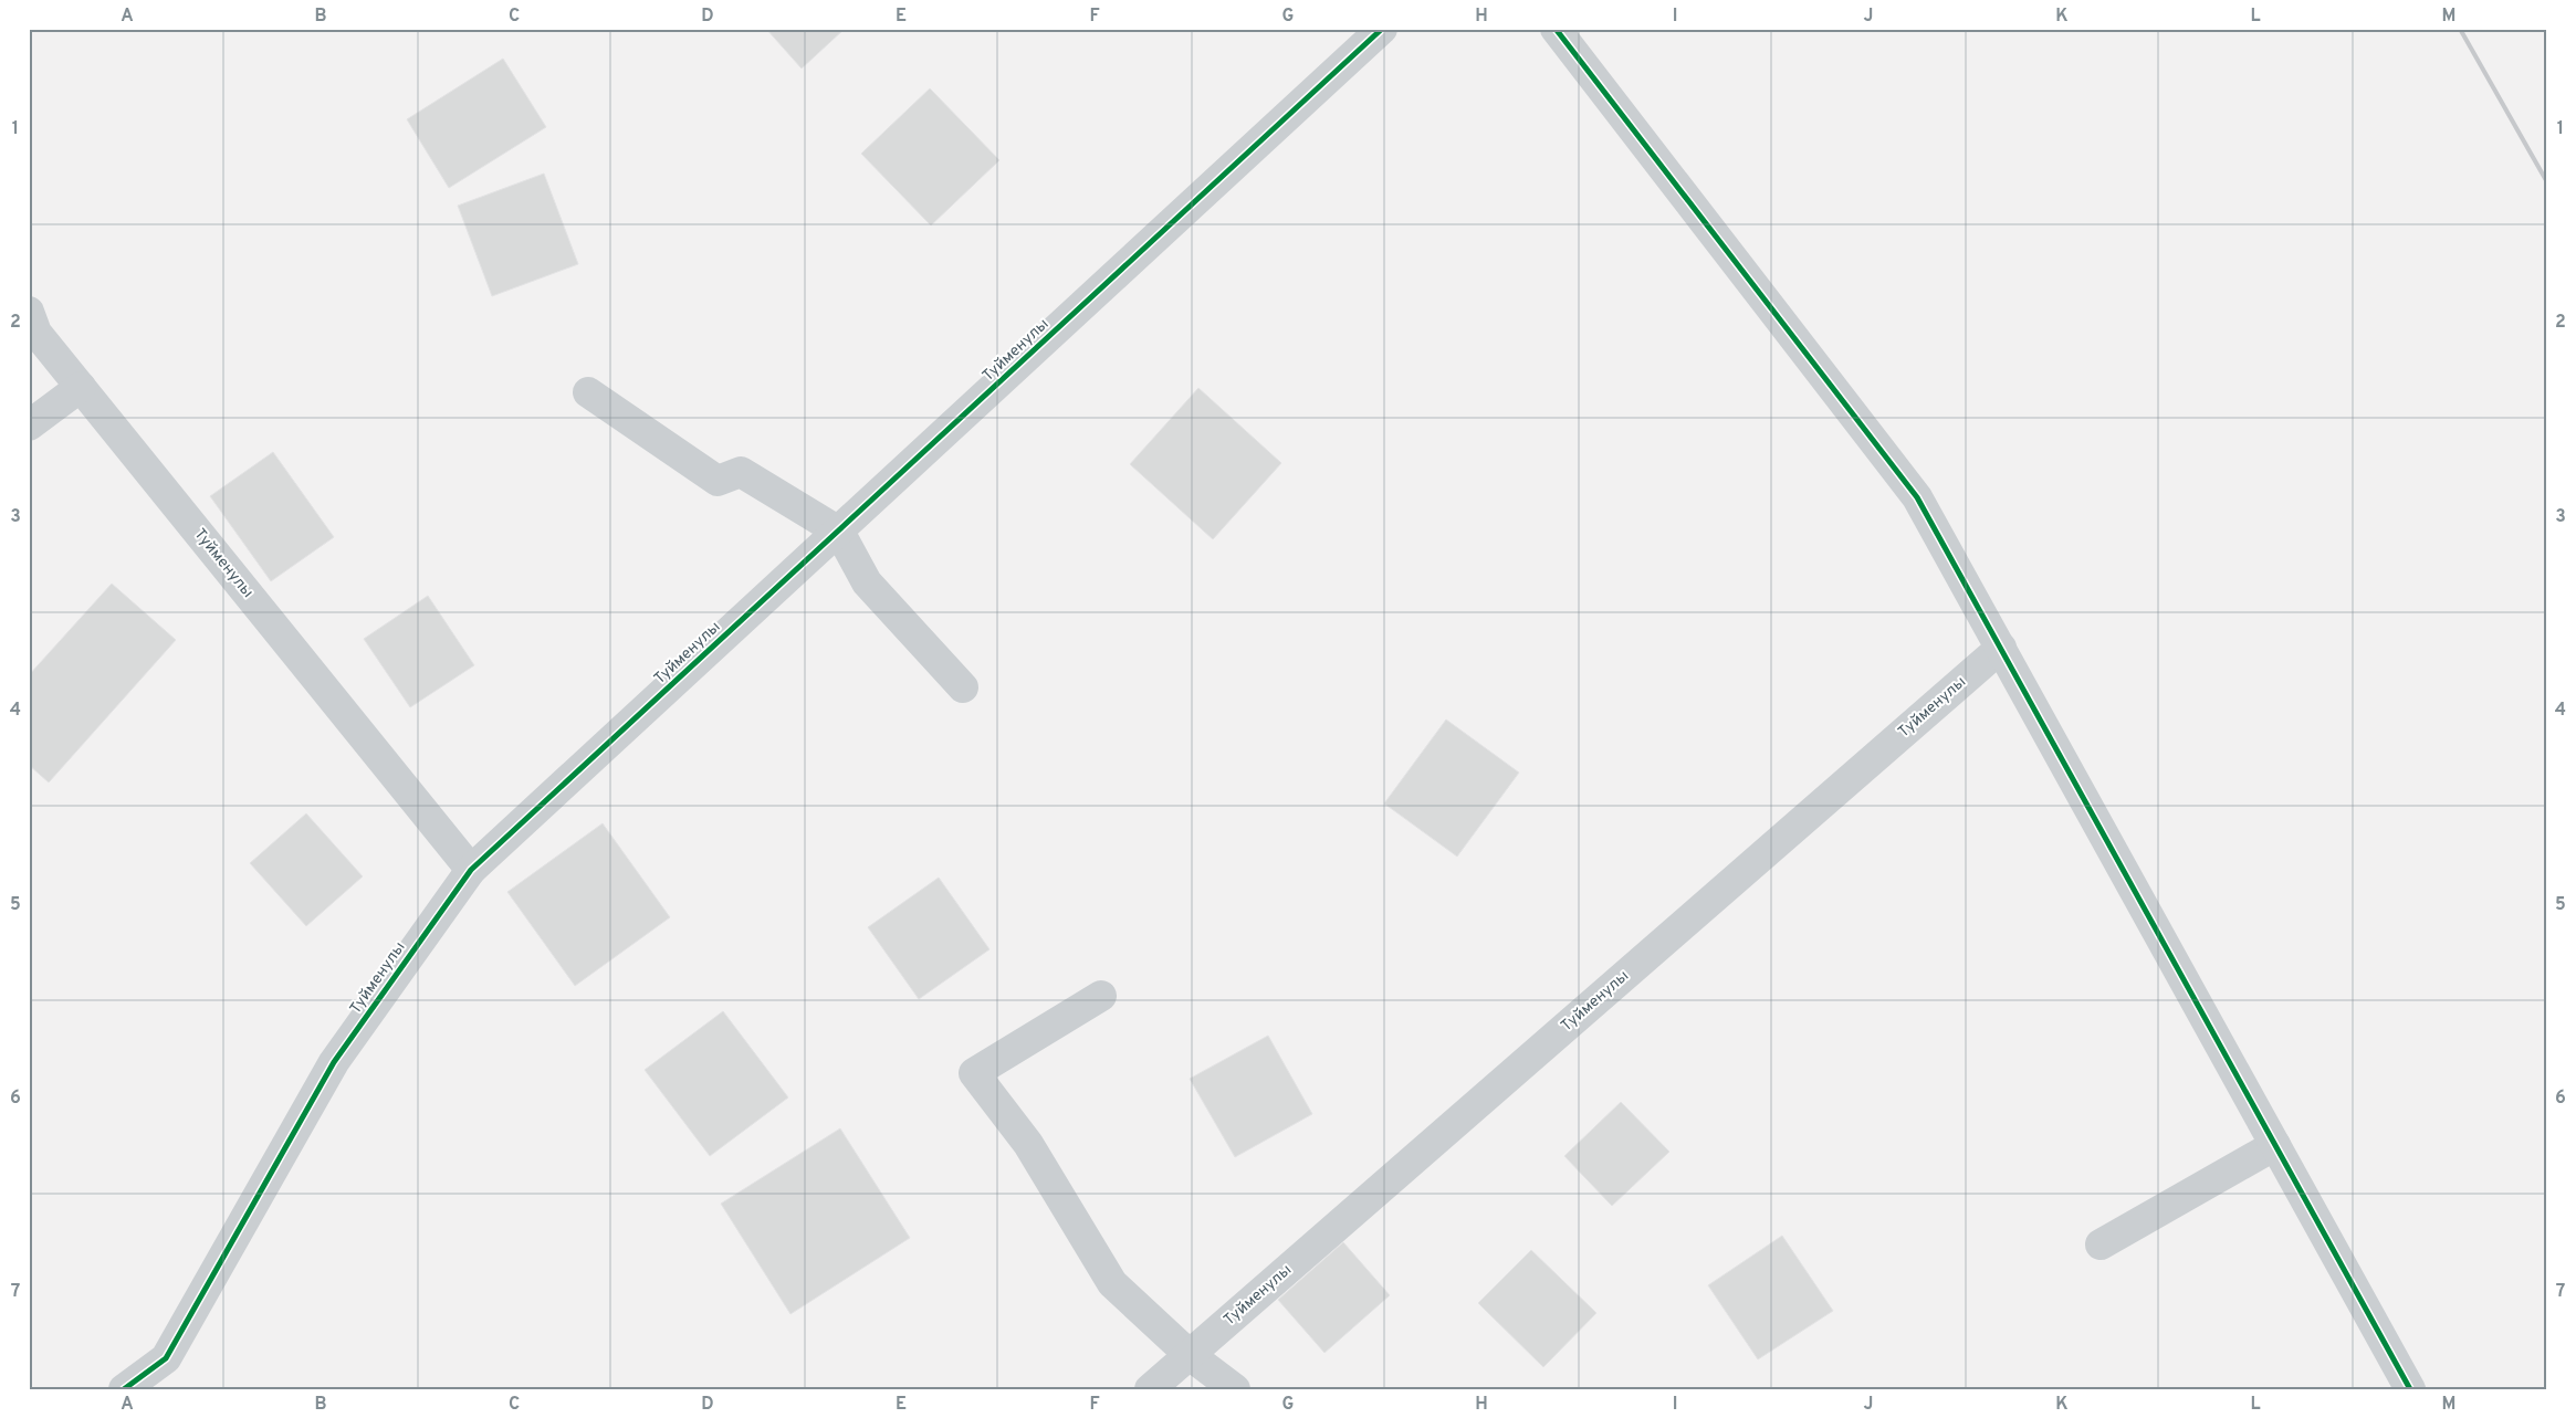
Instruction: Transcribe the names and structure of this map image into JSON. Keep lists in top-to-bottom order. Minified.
{"streets":{"street":["Туйменулы"]},"grid":{"columns":["A","B","C","D","E","F","G","H","I","J","K","L","M"],"rows":["1","2","3","4","5","6","7"]}}
